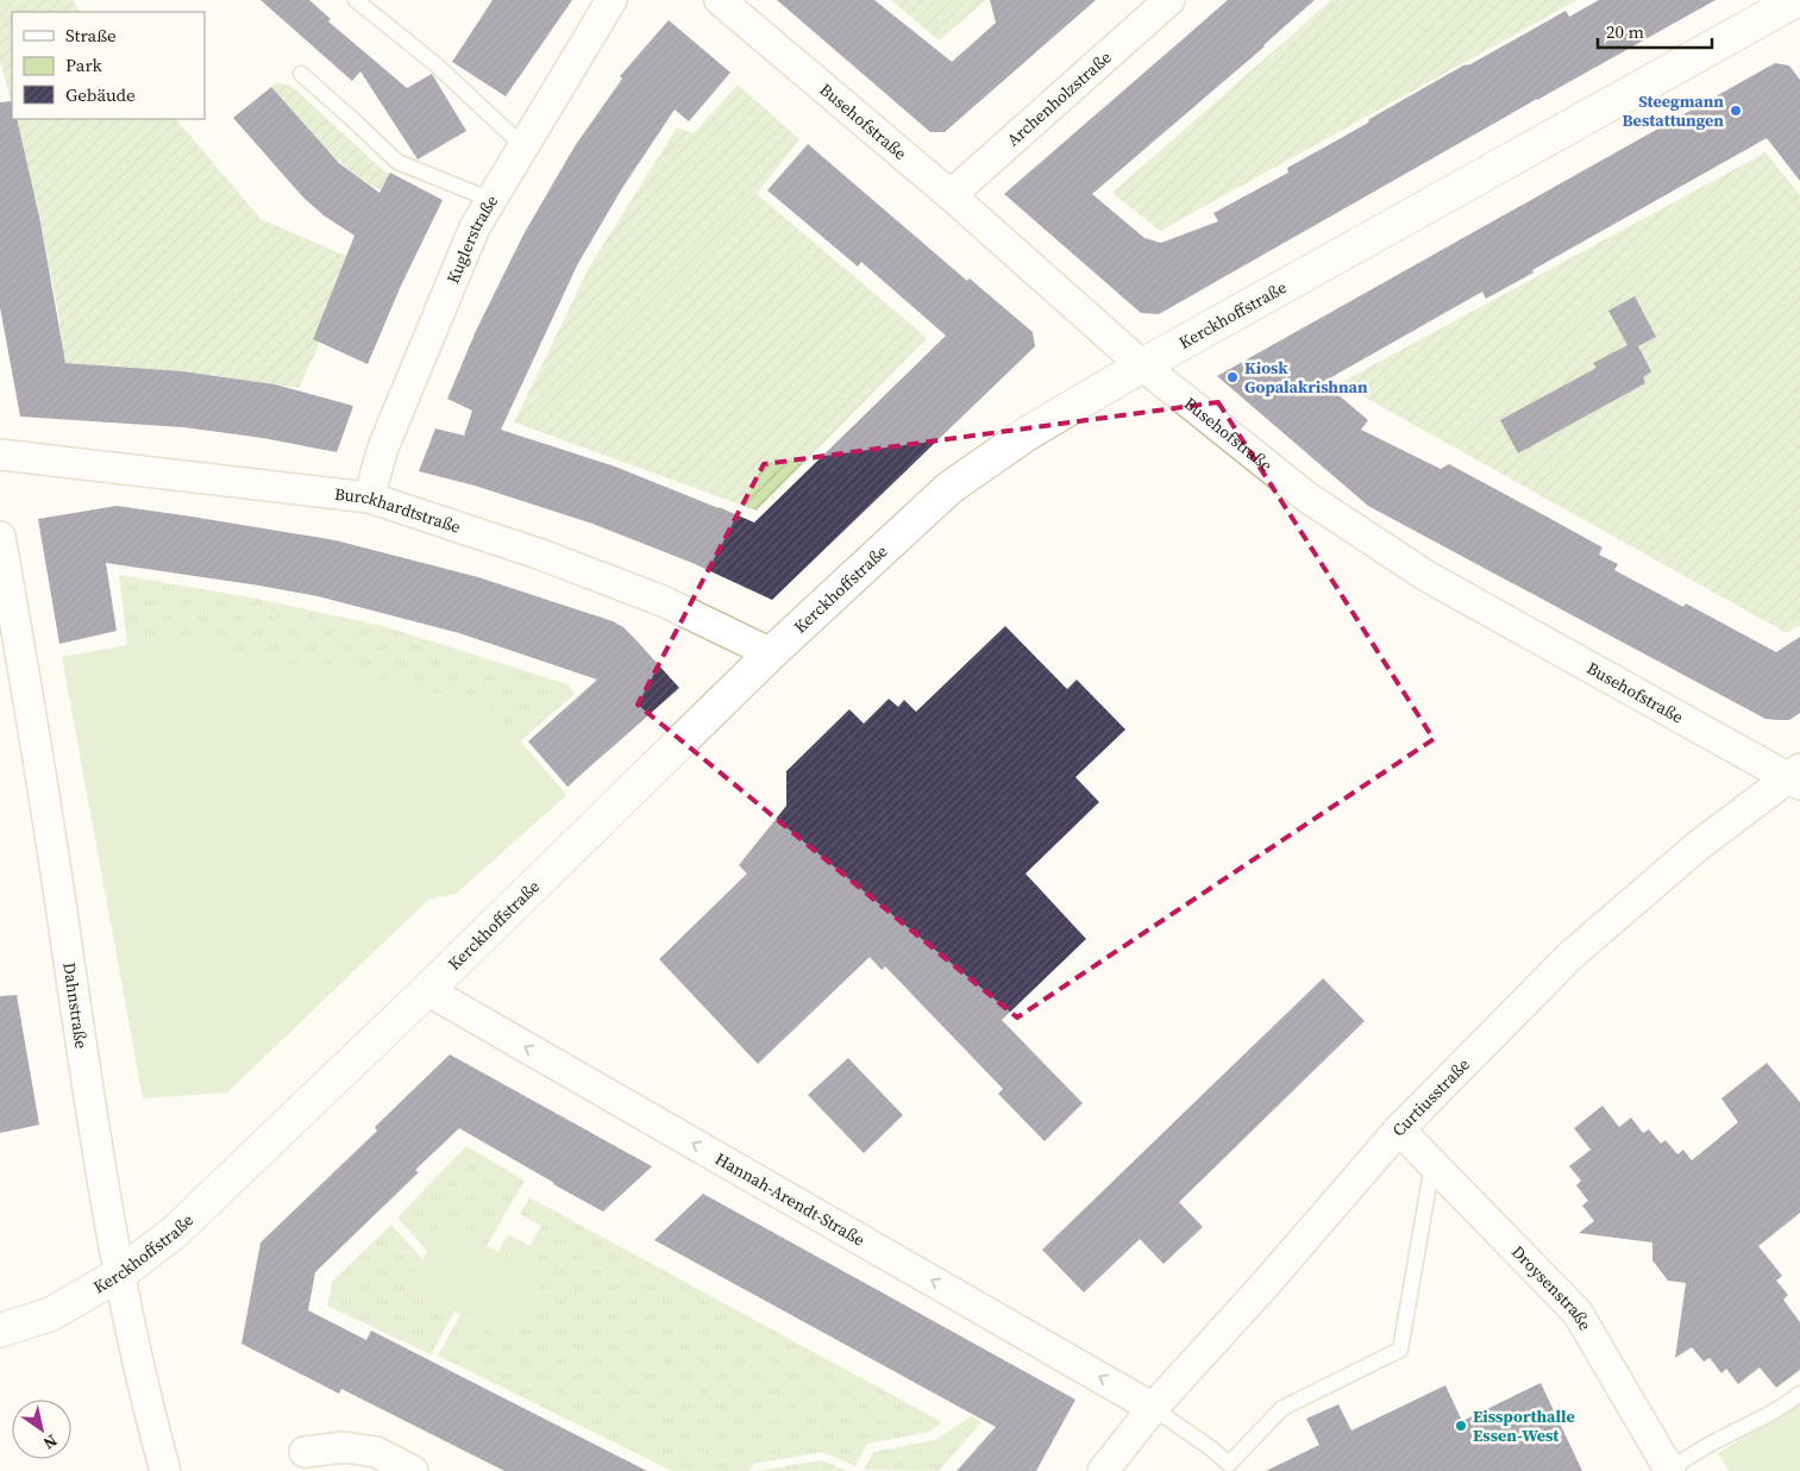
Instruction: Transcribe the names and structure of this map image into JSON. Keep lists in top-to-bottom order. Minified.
{"streets":{"street":["Archenholzstraße","Busehofstraße","Kuglerstraße","Kerckhoffstraße","Burckhardtstraße","Dahnstraße","Curtiusstraße","Hannah-Arendt-Straße","Droysenstraße"]},"crossings":[["Archenholzstraße","Busehofstraße"],["Busehofstraße","Kerckhoffstraße"],["Busehofstraße","Curtiusstraße"],["Kuglerstraße","Burckhardtstraße"],["Kerckhoffstraße","Burckhardtstraße"],["Kerckhoffstraße","Dahnstraße"],["Kerckhoffstraße","Hannah-Arendt-Straße"],["Curtiusstraße","Hannah-Arendt-Straße"],["Curtiusstraße","Droysenstraße"]],"one_way":["Hannah-Arendt-Straße"],"places":["Steegmann Bestattungen","Kiosk Gopalakrishnan","Eissporthalle Essen-West"],"legend":["Straße","Park","Gebäude"],"scale_bar":"20 m","north":"bottom right"}
